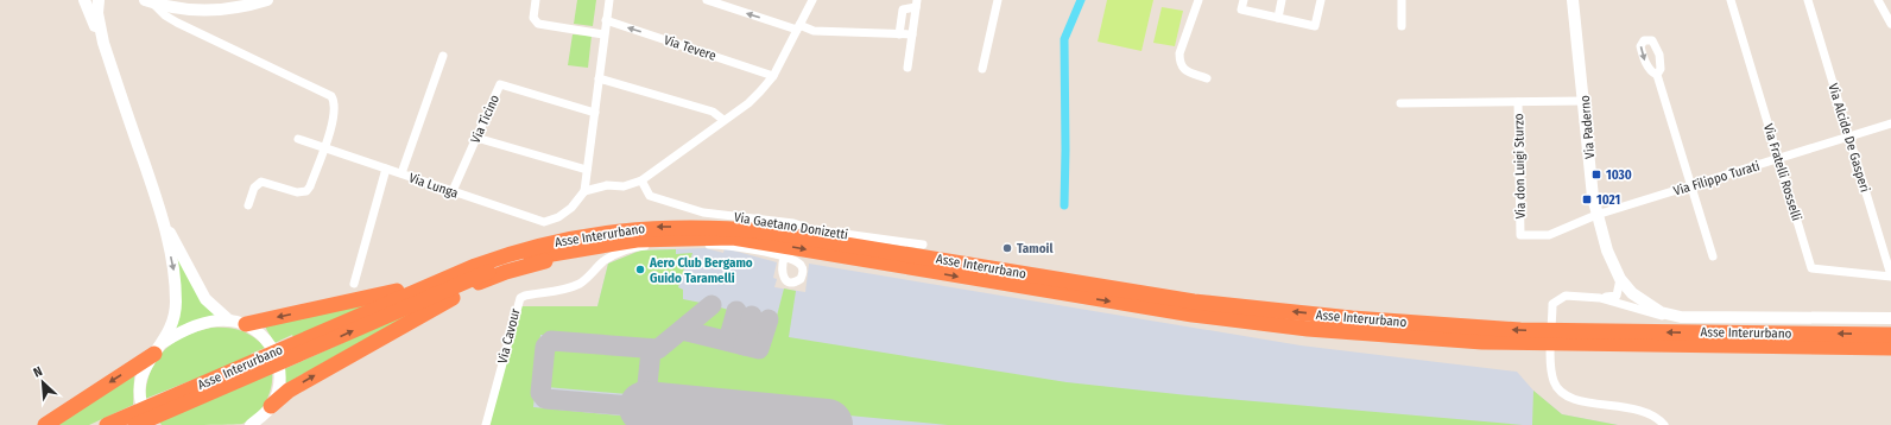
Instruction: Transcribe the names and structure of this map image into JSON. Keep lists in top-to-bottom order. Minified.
{"streets":{"highway":["Asse Interurbano"],"main road":["Via Paderno"],"street":["Via Tevere","Via Ticino","Via Alcide De Gasperi","Via don Luigi Sturzo","Via Fratelli Rosselli","Via Filippo Turati","Via Lunga","Via Gaetano Donizetti","Via Cavour"]},"crossings":[["Via Ticino","Via Lunga"],["Via Paderno","Via don Luigi Sturzo"],["Via Paderno","Via Filippo Turati"],["Via Alcide De Gasperi","Via Fratelli Rosselli"],["Via Alcide De Gasperi","Via Filippo Turati"],["Via don Luigi Sturzo","Via Filippo Turati"],["Via Fratelli Rosselli","Via Filippo Turati"]],"places":{"transit":["1030","1021"],"other":["Tamoil","Aero Club Bergamo Guido Taramelli"]},"north":"top left"}
